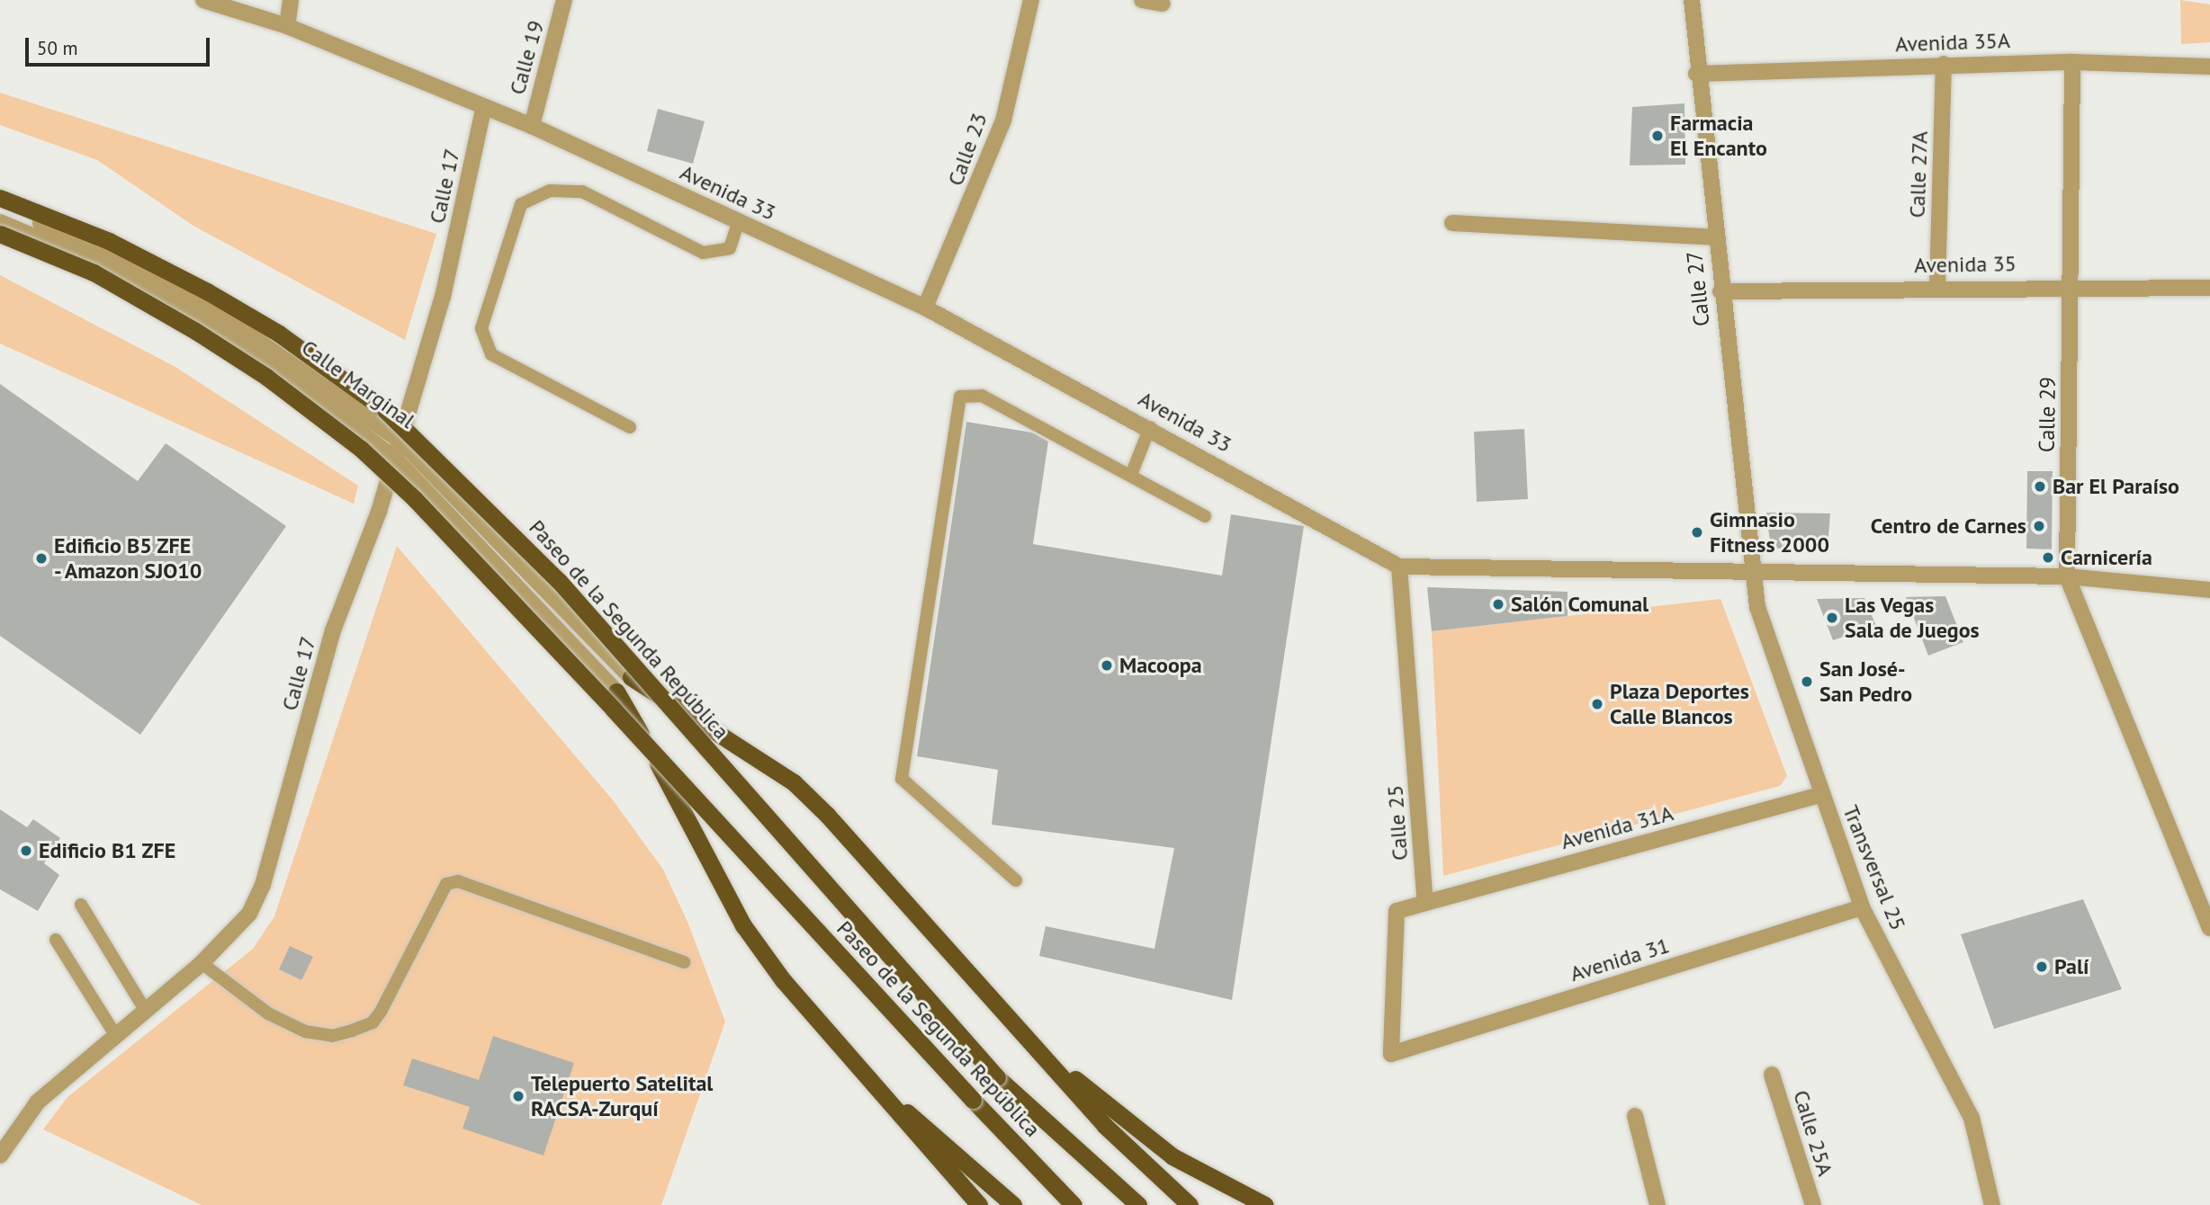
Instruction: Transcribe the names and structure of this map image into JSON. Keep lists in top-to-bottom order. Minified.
{"streets":{"highway":["Paseo de la Segunda República"],"street":["Avenida 35A","Calle 19","Calle 23","Calle 27A","Calle 17","Avenida 33","Avenida 35","Calle 27","Calle Marginal","Calle 29","Calle 25","Avenida 31A","Transversal 25","Avenida 31","Calle 25A"]},"crossings":[["Avenida 35A","Calle 27A"],["Avenida 35A","Calle 27"],["Avenida 35A","Calle 29"],["Calle 19","Avenida 33"],["Calle 23","Avenida 33"],["Calle 27A","Avenida 35"],["Calle 17","Avenida 33"],["Calle 17","Calle Marginal"],["Avenida 33","Calle 27"],["Avenida 33","Calle 29"],["Avenida 33","Calle 25"],["Avenida 33","Transversal 25"],["Avenida 35","Calle 27"],["Avenida 35","Calle 29"],["Calle 27","Transversal 25"],["Calle 25","Avenida 31A"],["Calle 25","Avenida 31"],["Avenida 31A","Transversal 25"],["Avenida 31A","Avenida 31"],["Transversal 25","Avenida 31"]],"places":["Farmacia El Encanto","Bar El Paraíso","Centro de Carnes","Gimnasio Fitness 2000","Carnicería","Edificio B5 ZFE - Amazon SJO10","Salón Comunal","Las Vegas Sala de Juegos","Macoopa","San José- San Pedro","Plaza Deportes Calle Blancos","Edificio B1 ZFE","Palí","Telepuerto Satelital RACSA-Zurquí"],"scale_bar":"50 m"}
